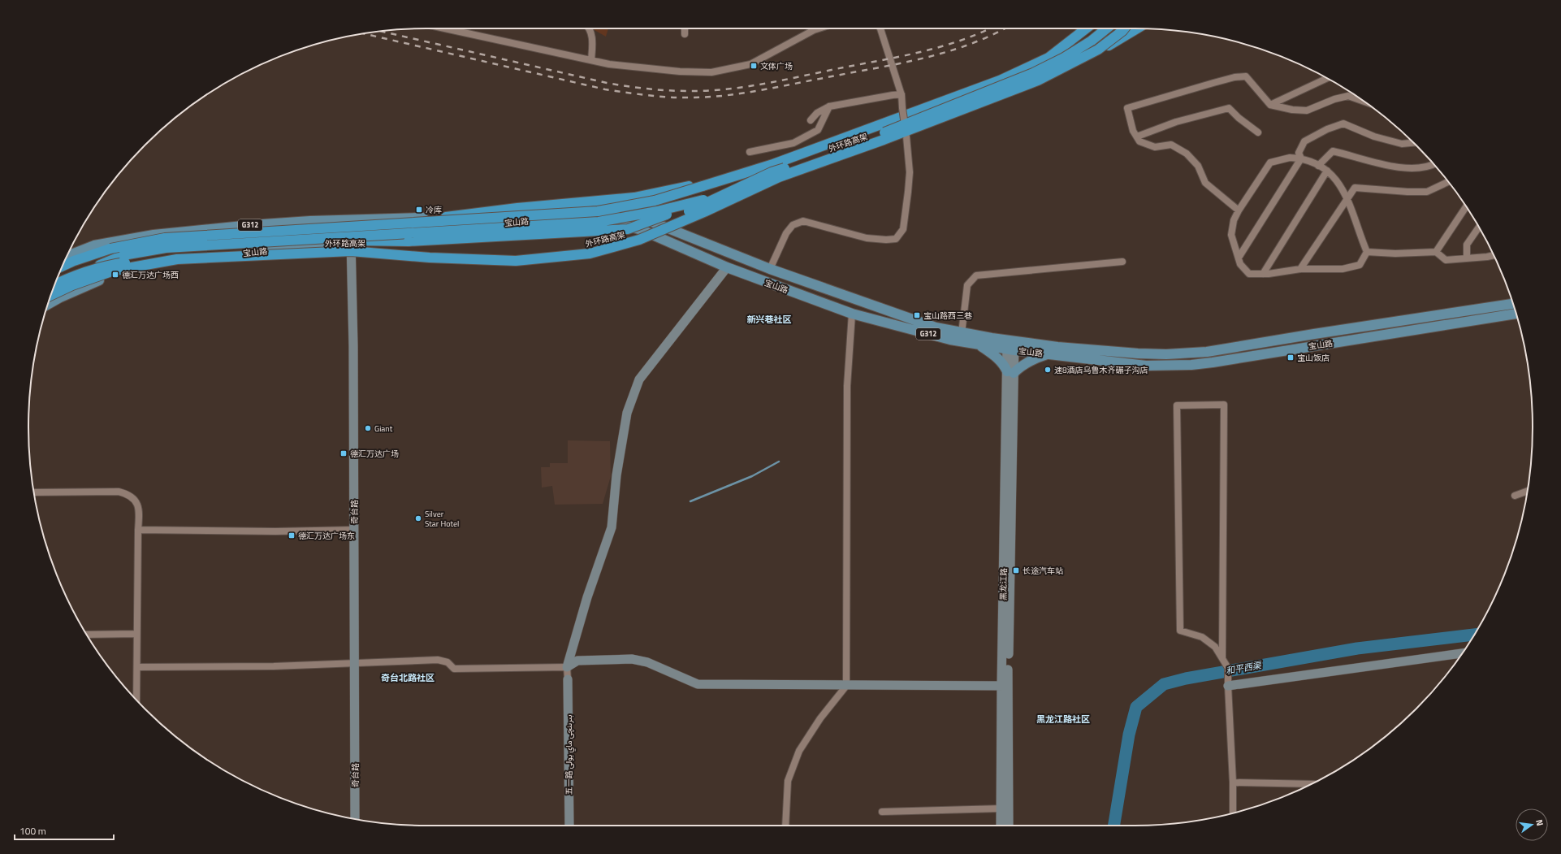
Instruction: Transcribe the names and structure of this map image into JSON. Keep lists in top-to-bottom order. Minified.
{"streets":{"highway":["外环路高架"],"main road":["宝山路","G312"],"street":["奇台路","黑龙江路","五一路 بىرىنچى ماي يولى"]},"crossings":[["宝山路","奇台路"],["宝山路","黑龙江路"]],"districts":["新兴巷社区","奇台北路社区","黑龙江路社区"],"water":["和平西渠"],"places":{"transit":["文体广场","冷库","德汇万达广场西","宝山路西三巷","宝山饭店","德汇万达广场","德汇万达广场东","长途汽车站"],"other":["速8酒店乌鲁木齐碾子沟店","Giant","Silver Star Hotel"]},"scale_bar":"100 m","north":"right"}
